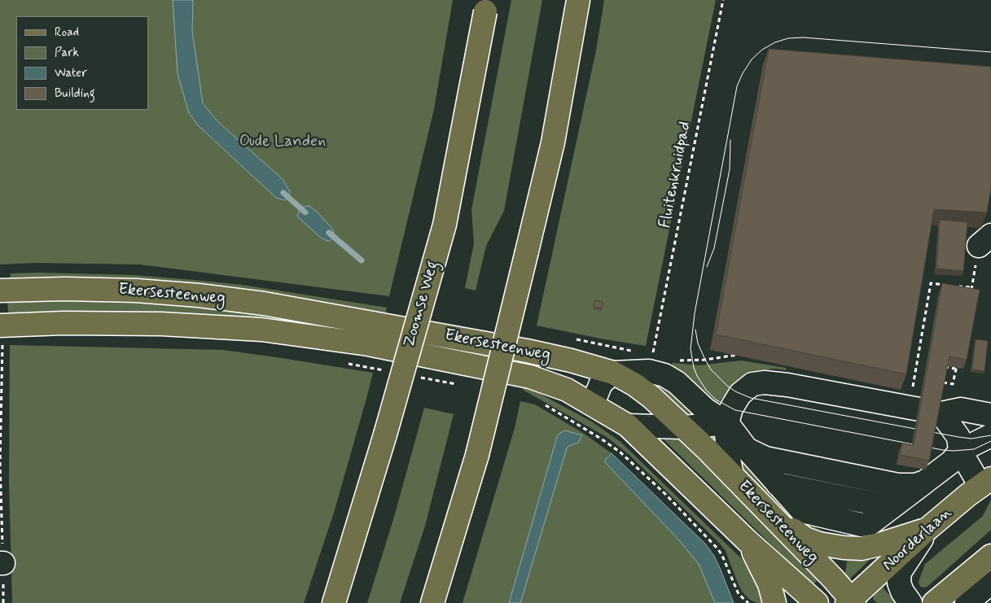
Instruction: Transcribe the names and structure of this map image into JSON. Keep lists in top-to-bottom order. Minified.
{"streets":{"main road":["Ekersesteenweg","Zoomse Weg","Noorderlaan"],"path":["Fluitenkruidpad"]},"crossings":[["Ekersesteenweg","Noorderlaan"]],"parks":["Oude Landen"],"legend":["Road","Park","Water","Building"]}
